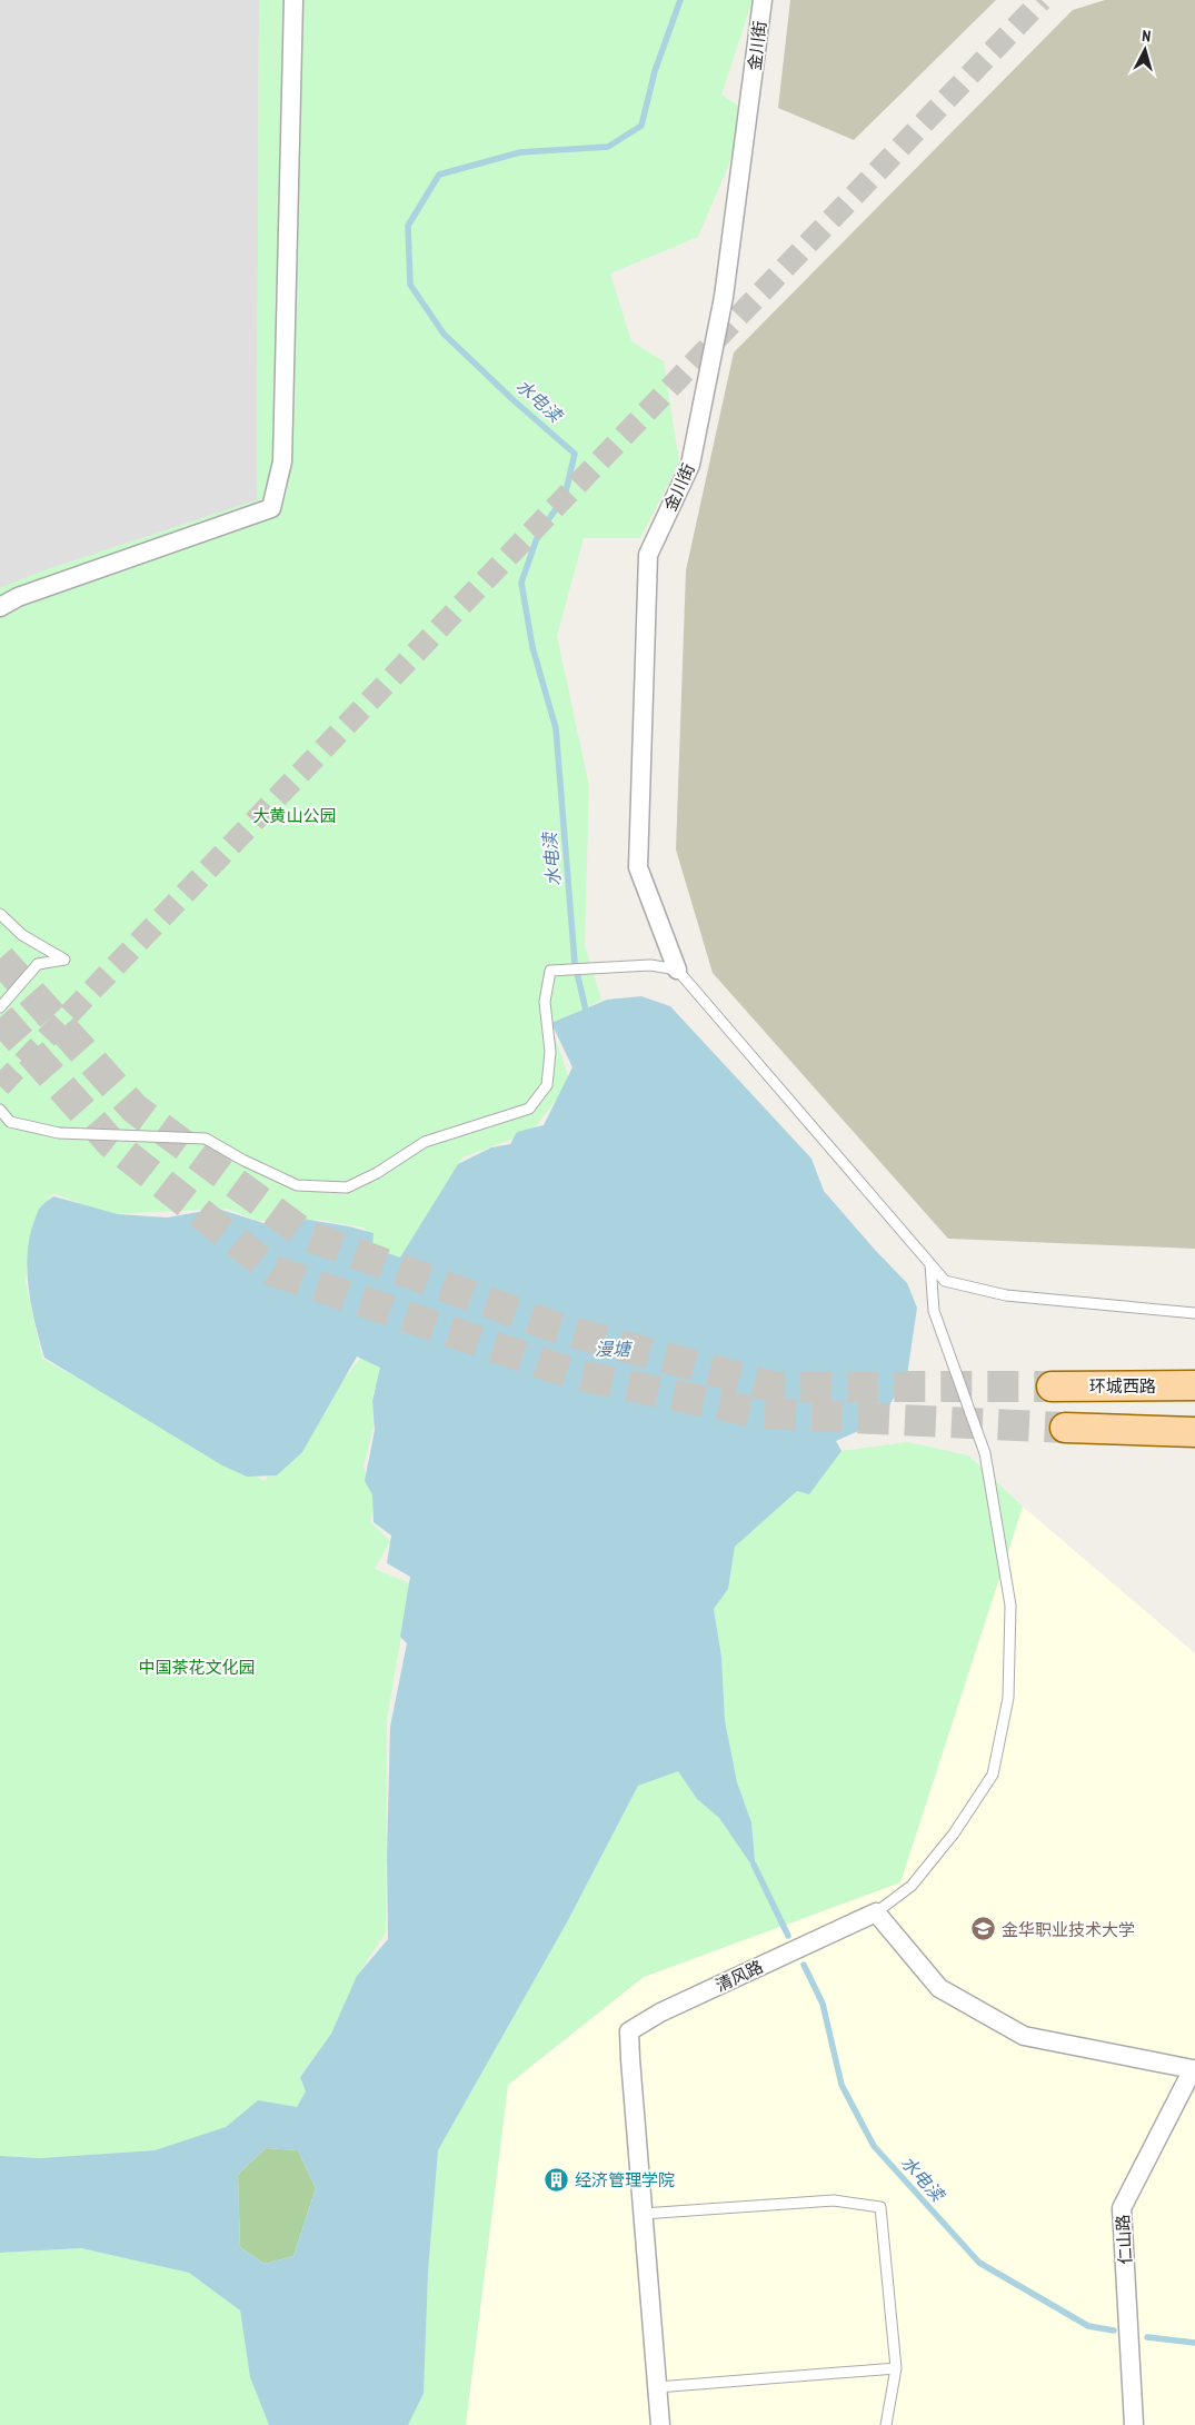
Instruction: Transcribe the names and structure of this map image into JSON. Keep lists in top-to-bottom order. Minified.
{"streets":{"main road":["环城西路"],"street":["金川街","清风路","仁山路"]},"water":["水电渎","漫塘"],"parks":["大黄山公园","中国茶花文化园"],"places":{"school or university":["金华职业技术大学"],"building":["经济管理学院"]},"north":"top"}
